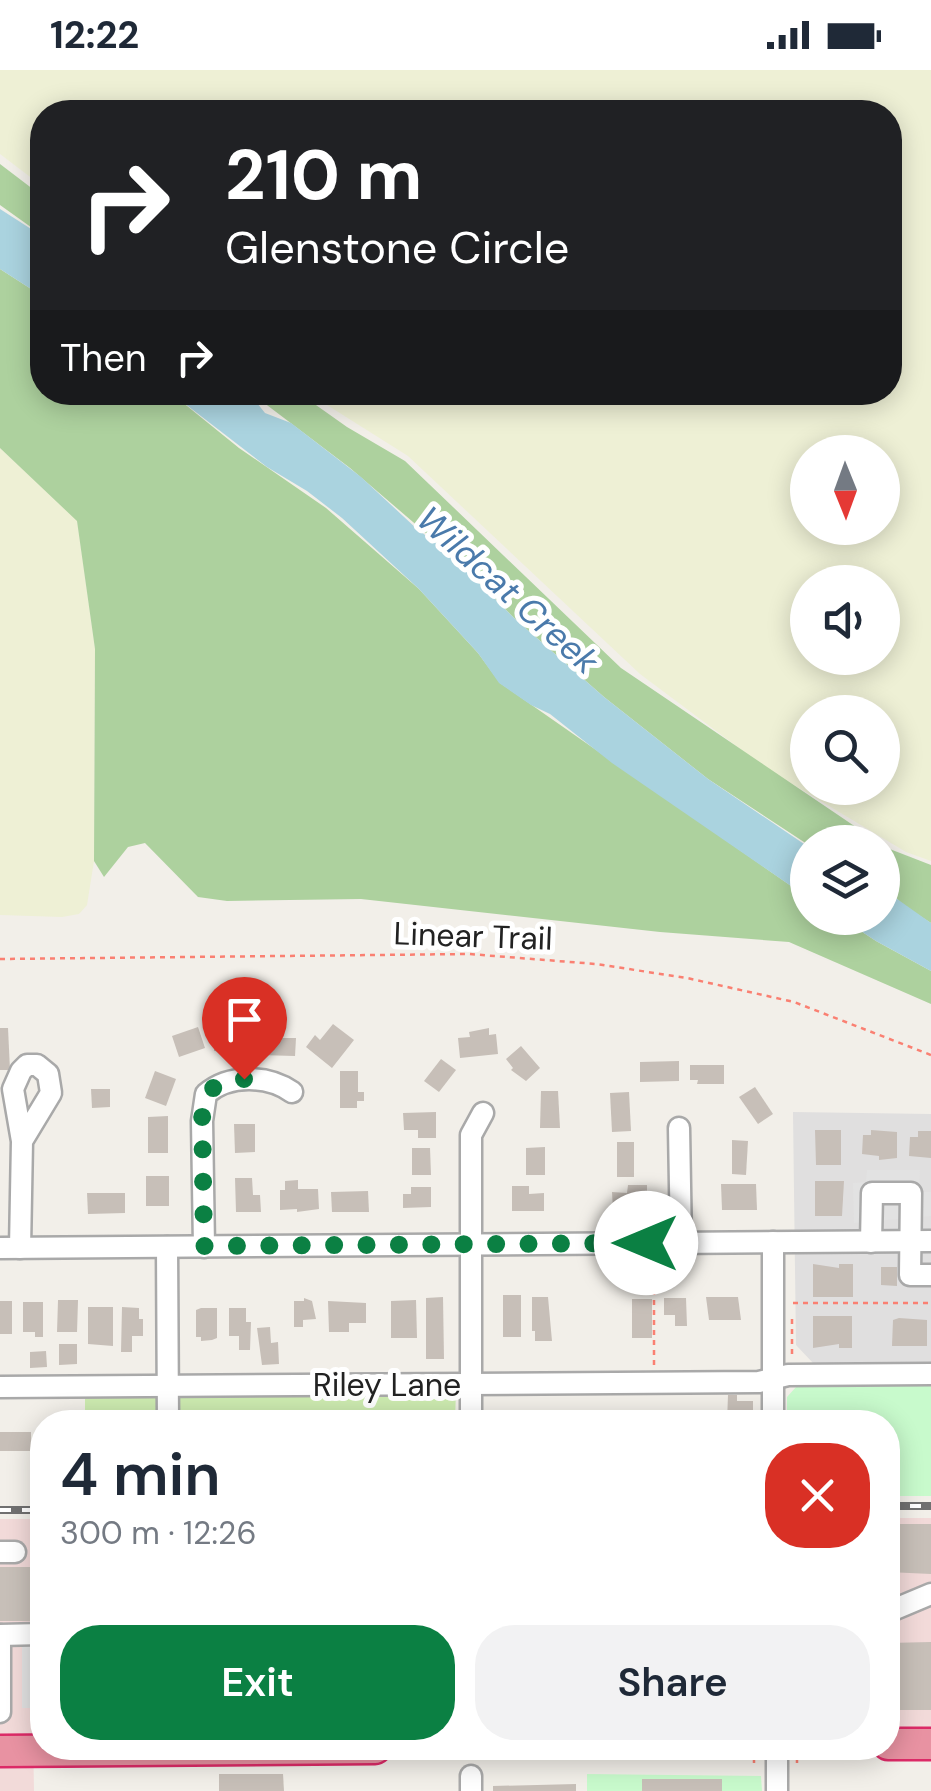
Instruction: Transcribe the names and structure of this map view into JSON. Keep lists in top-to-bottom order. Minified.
{"streets":{"street":["Riley Lane"],"path":["Linear Trail"]},"water":["Wildcat Creek"],"north":"bottom","page":{"status":"12:22","turn":["210 m","Glenstone Circle"],"then":"Then","heading":["4 min","300 m · 12:26"],"buttons":["Exit","Share"]}}
